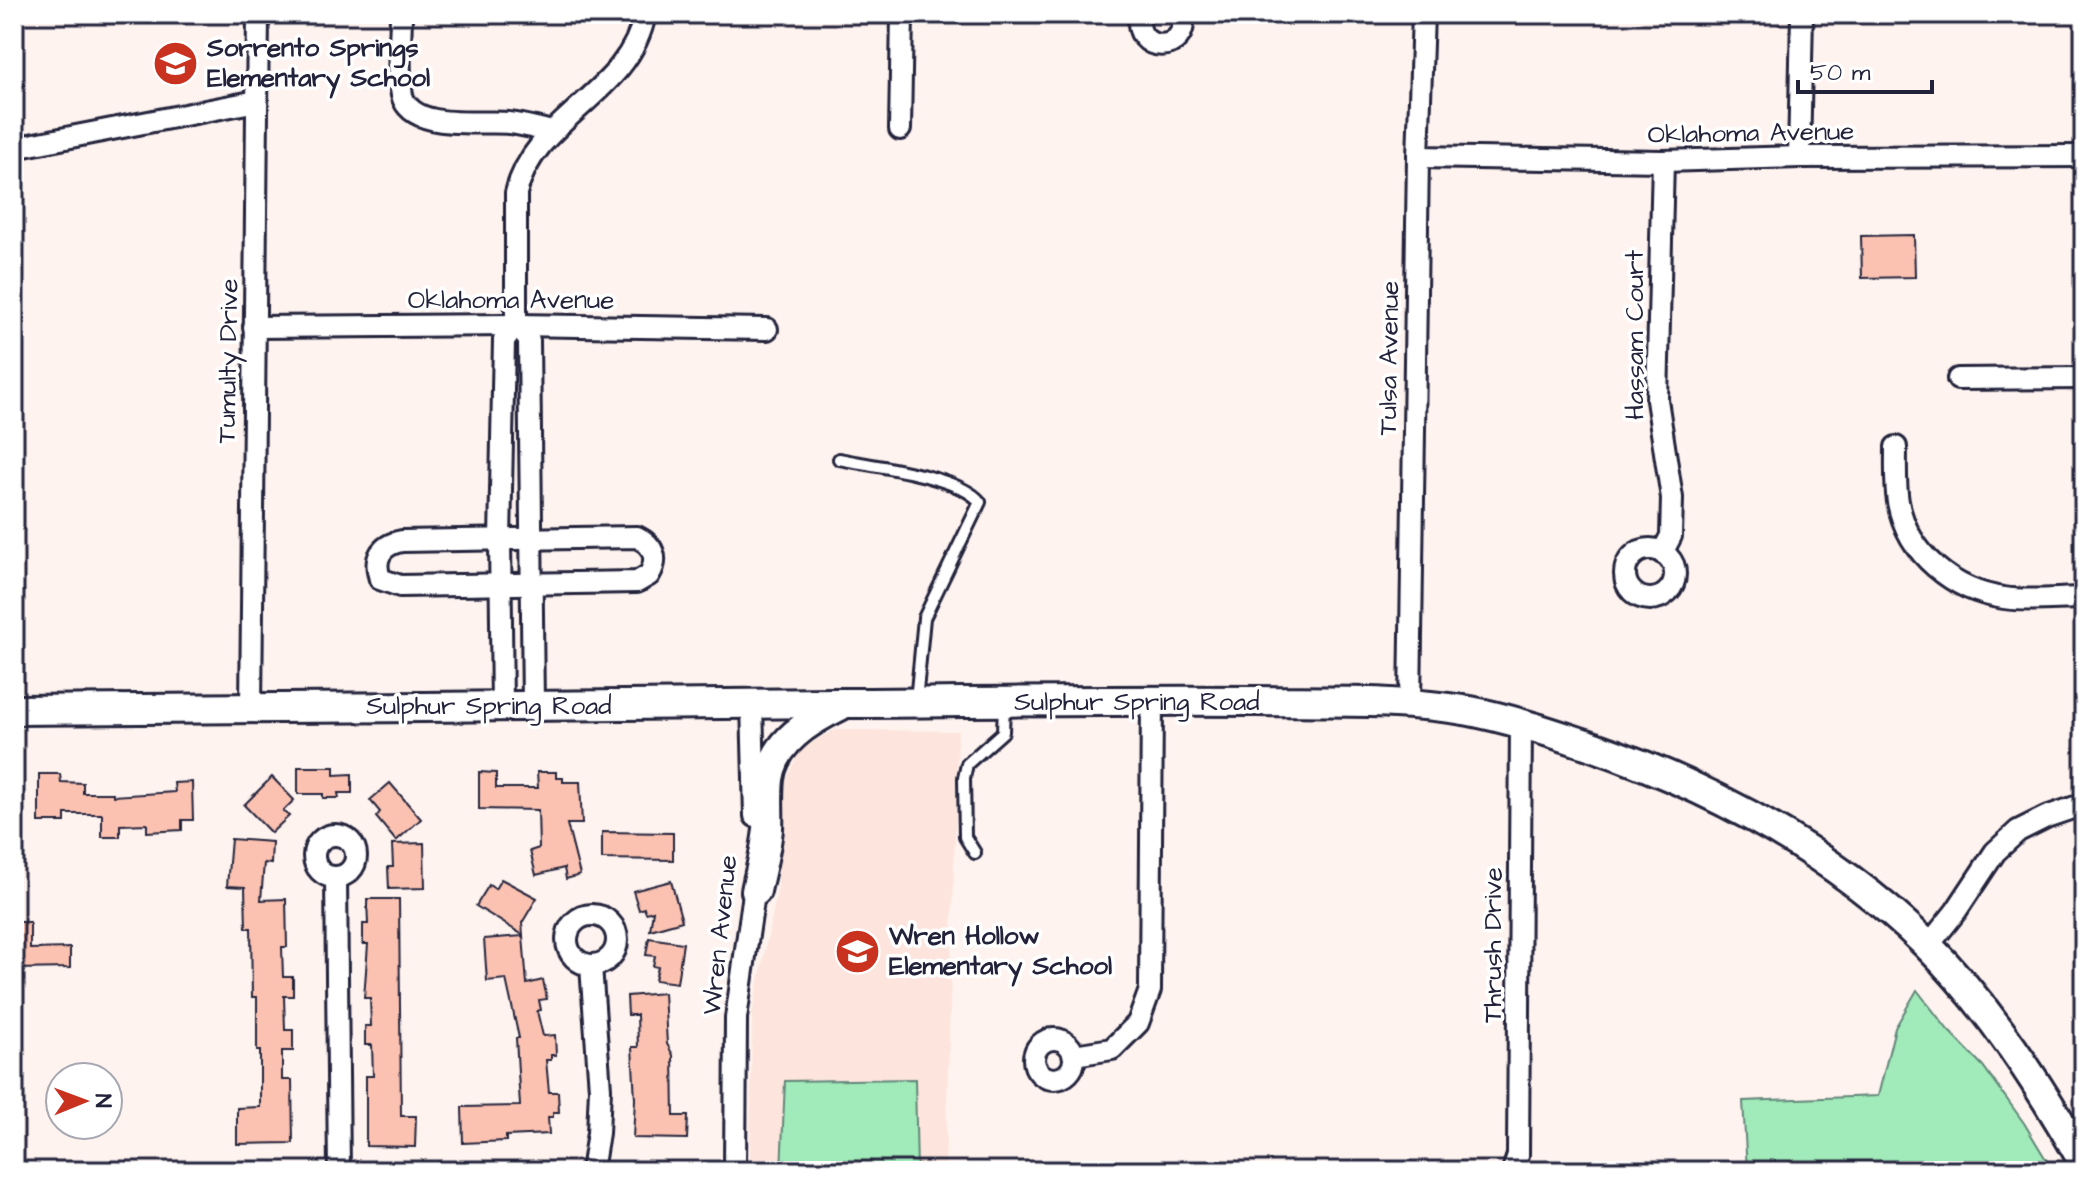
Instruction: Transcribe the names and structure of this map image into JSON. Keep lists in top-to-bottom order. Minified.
{"streets":{"main road":["Sulphur Spring Road"],"street":["Oklahoma Avenue","Hassam Court","Tulsa Avenue","Tumulty Drive","Wren Avenue","Thrush Drive"]},"crossings":[["Oklahoma Avenue","Hassam Court"],["Oklahoma Avenue","Tulsa Avenue"],["Oklahoma Avenue","Tumulty Drive"],["Tulsa Avenue","Sulphur Spring Road"],["Tumulty Drive","Sulphur Spring Road"],["Sulphur Spring Road","Wren Avenue"],["Sulphur Spring Road","Thrush Drive"]],"places":{"school or university":["Sorrento Springs Elementary School","Wren Hollow Elementary School"]},"scale_bar":"50 m","north":"right"}
